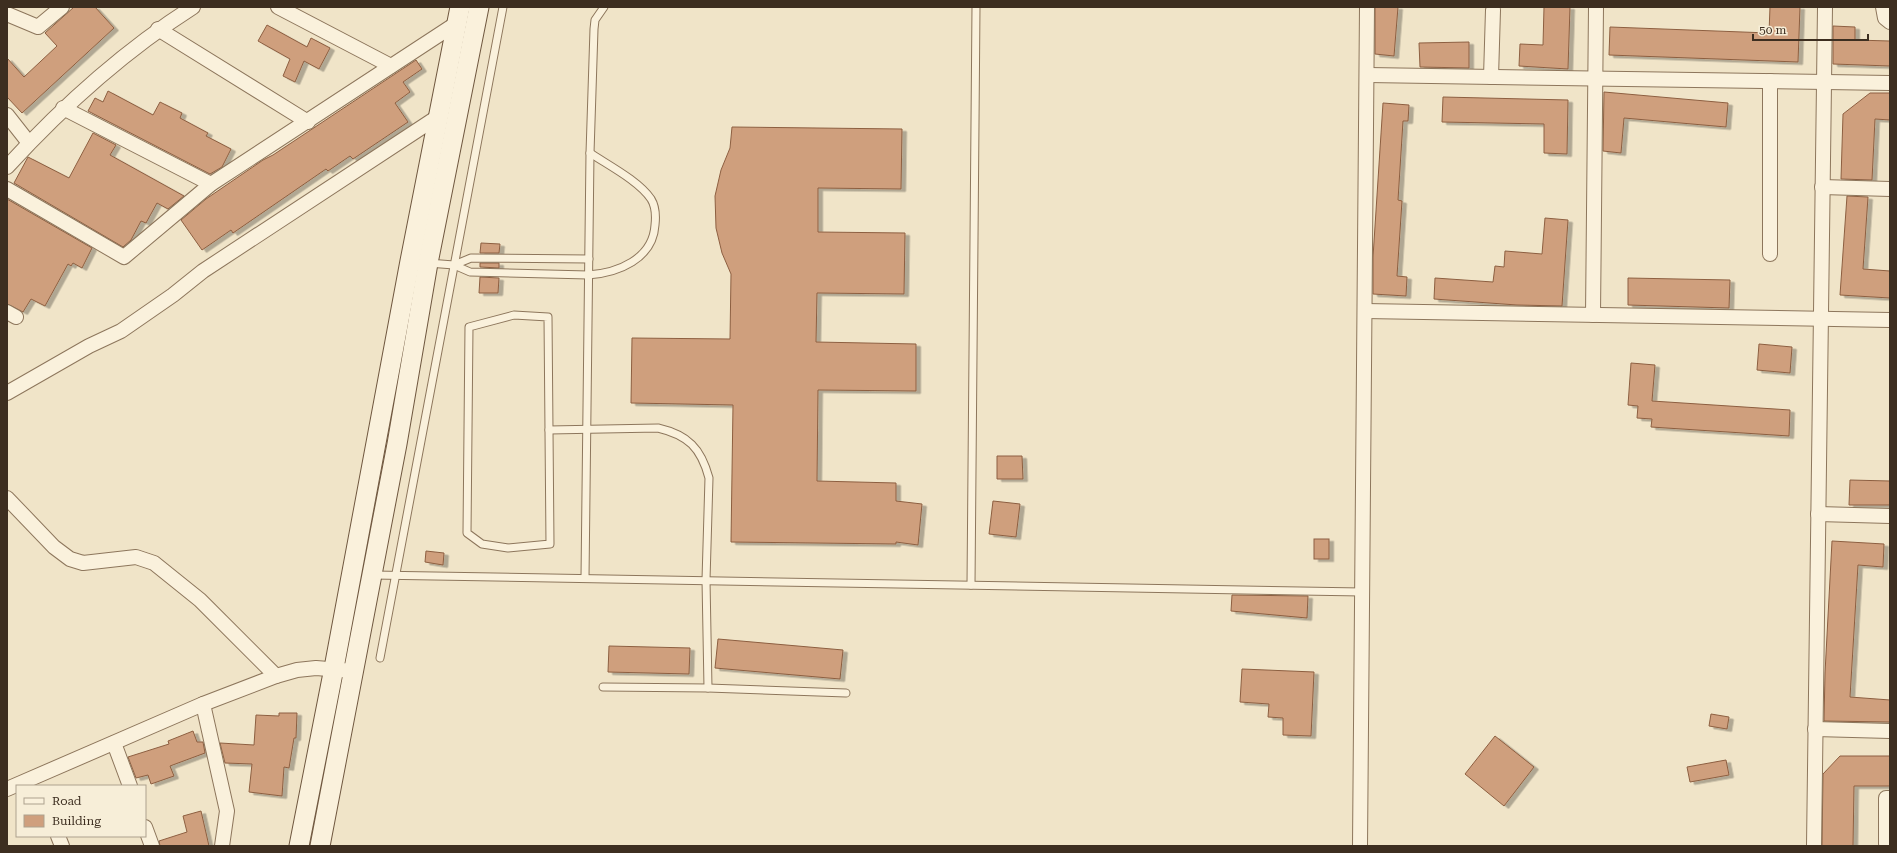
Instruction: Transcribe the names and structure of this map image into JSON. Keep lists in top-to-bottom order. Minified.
{"legend":["Road","Building"],"scale_bar":"50 m"}
